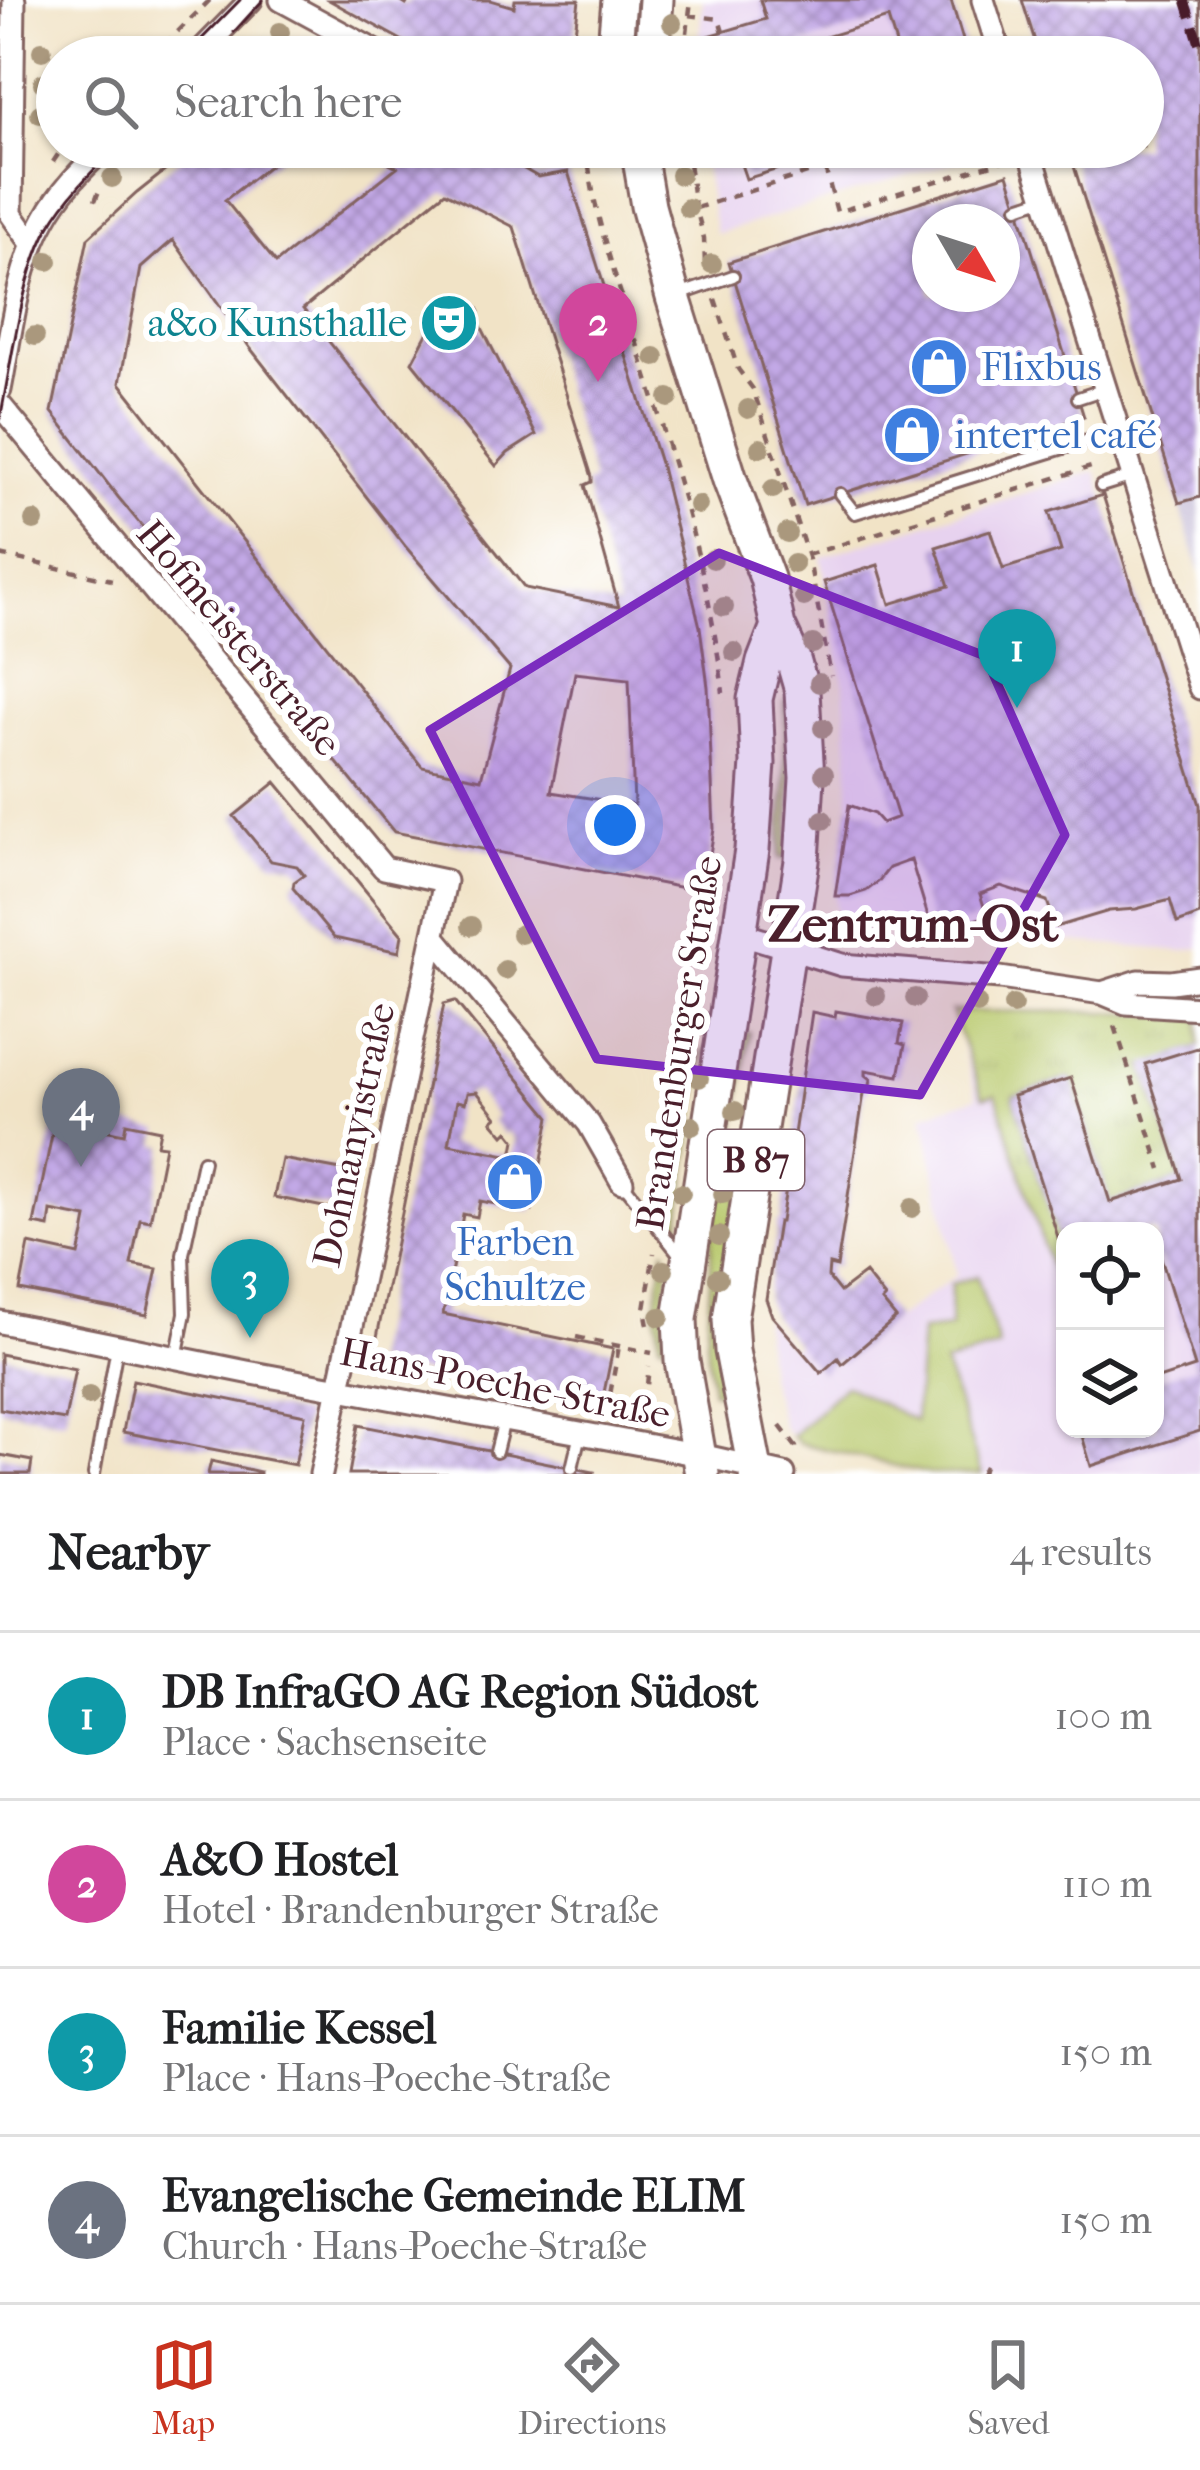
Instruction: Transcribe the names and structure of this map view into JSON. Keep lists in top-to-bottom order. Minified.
{"streets":{"main road":["Brandenburger Straße","B 87"],"street":["Hofmeisterstraße","Dohnanyistraße","Hans-Poeche-Straße"]},"crossings":[["Hofmeisterstraße","Dohnanyistraße"],["Brandenburger Straße","B 87"],["Brandenburger Straße","Hans-Poeche-Straße"],["Dohnanyistraße","Hans-Poeche-Straße"],["B 87","Hans-Poeche-Straße"]],"districts":["Zentrum-Ost"],"places":{"theatre":["a&o Kunsthalle"],"shop":["Flixbus","intertel café","Farben Schultze"]},"north":"bottom right","page":{"search":"Search here","pins":["2","1","4","3"],"heading":["Nearby","4 results"],"list":[{"mark":"1","name":"DB InfraGO AG Region Südost","note":"Place · Sachsenseite","value":"100 m"},{"mark":"2","name":"A&O Hostel","note":"Hotel · Brandenburger Straße","value":"110 m"},{"mark":"3","name":"Familie Kessel","note":"Place · Hans-Poeche-Straße","value":"150 m"},{"mark":"4","name":"Evangelische Gemeinde ELIM","note":"Church · Hans-Poeche-Straße","value":"150 m"}],"nav":["Map","Directions","Saved"]}}
